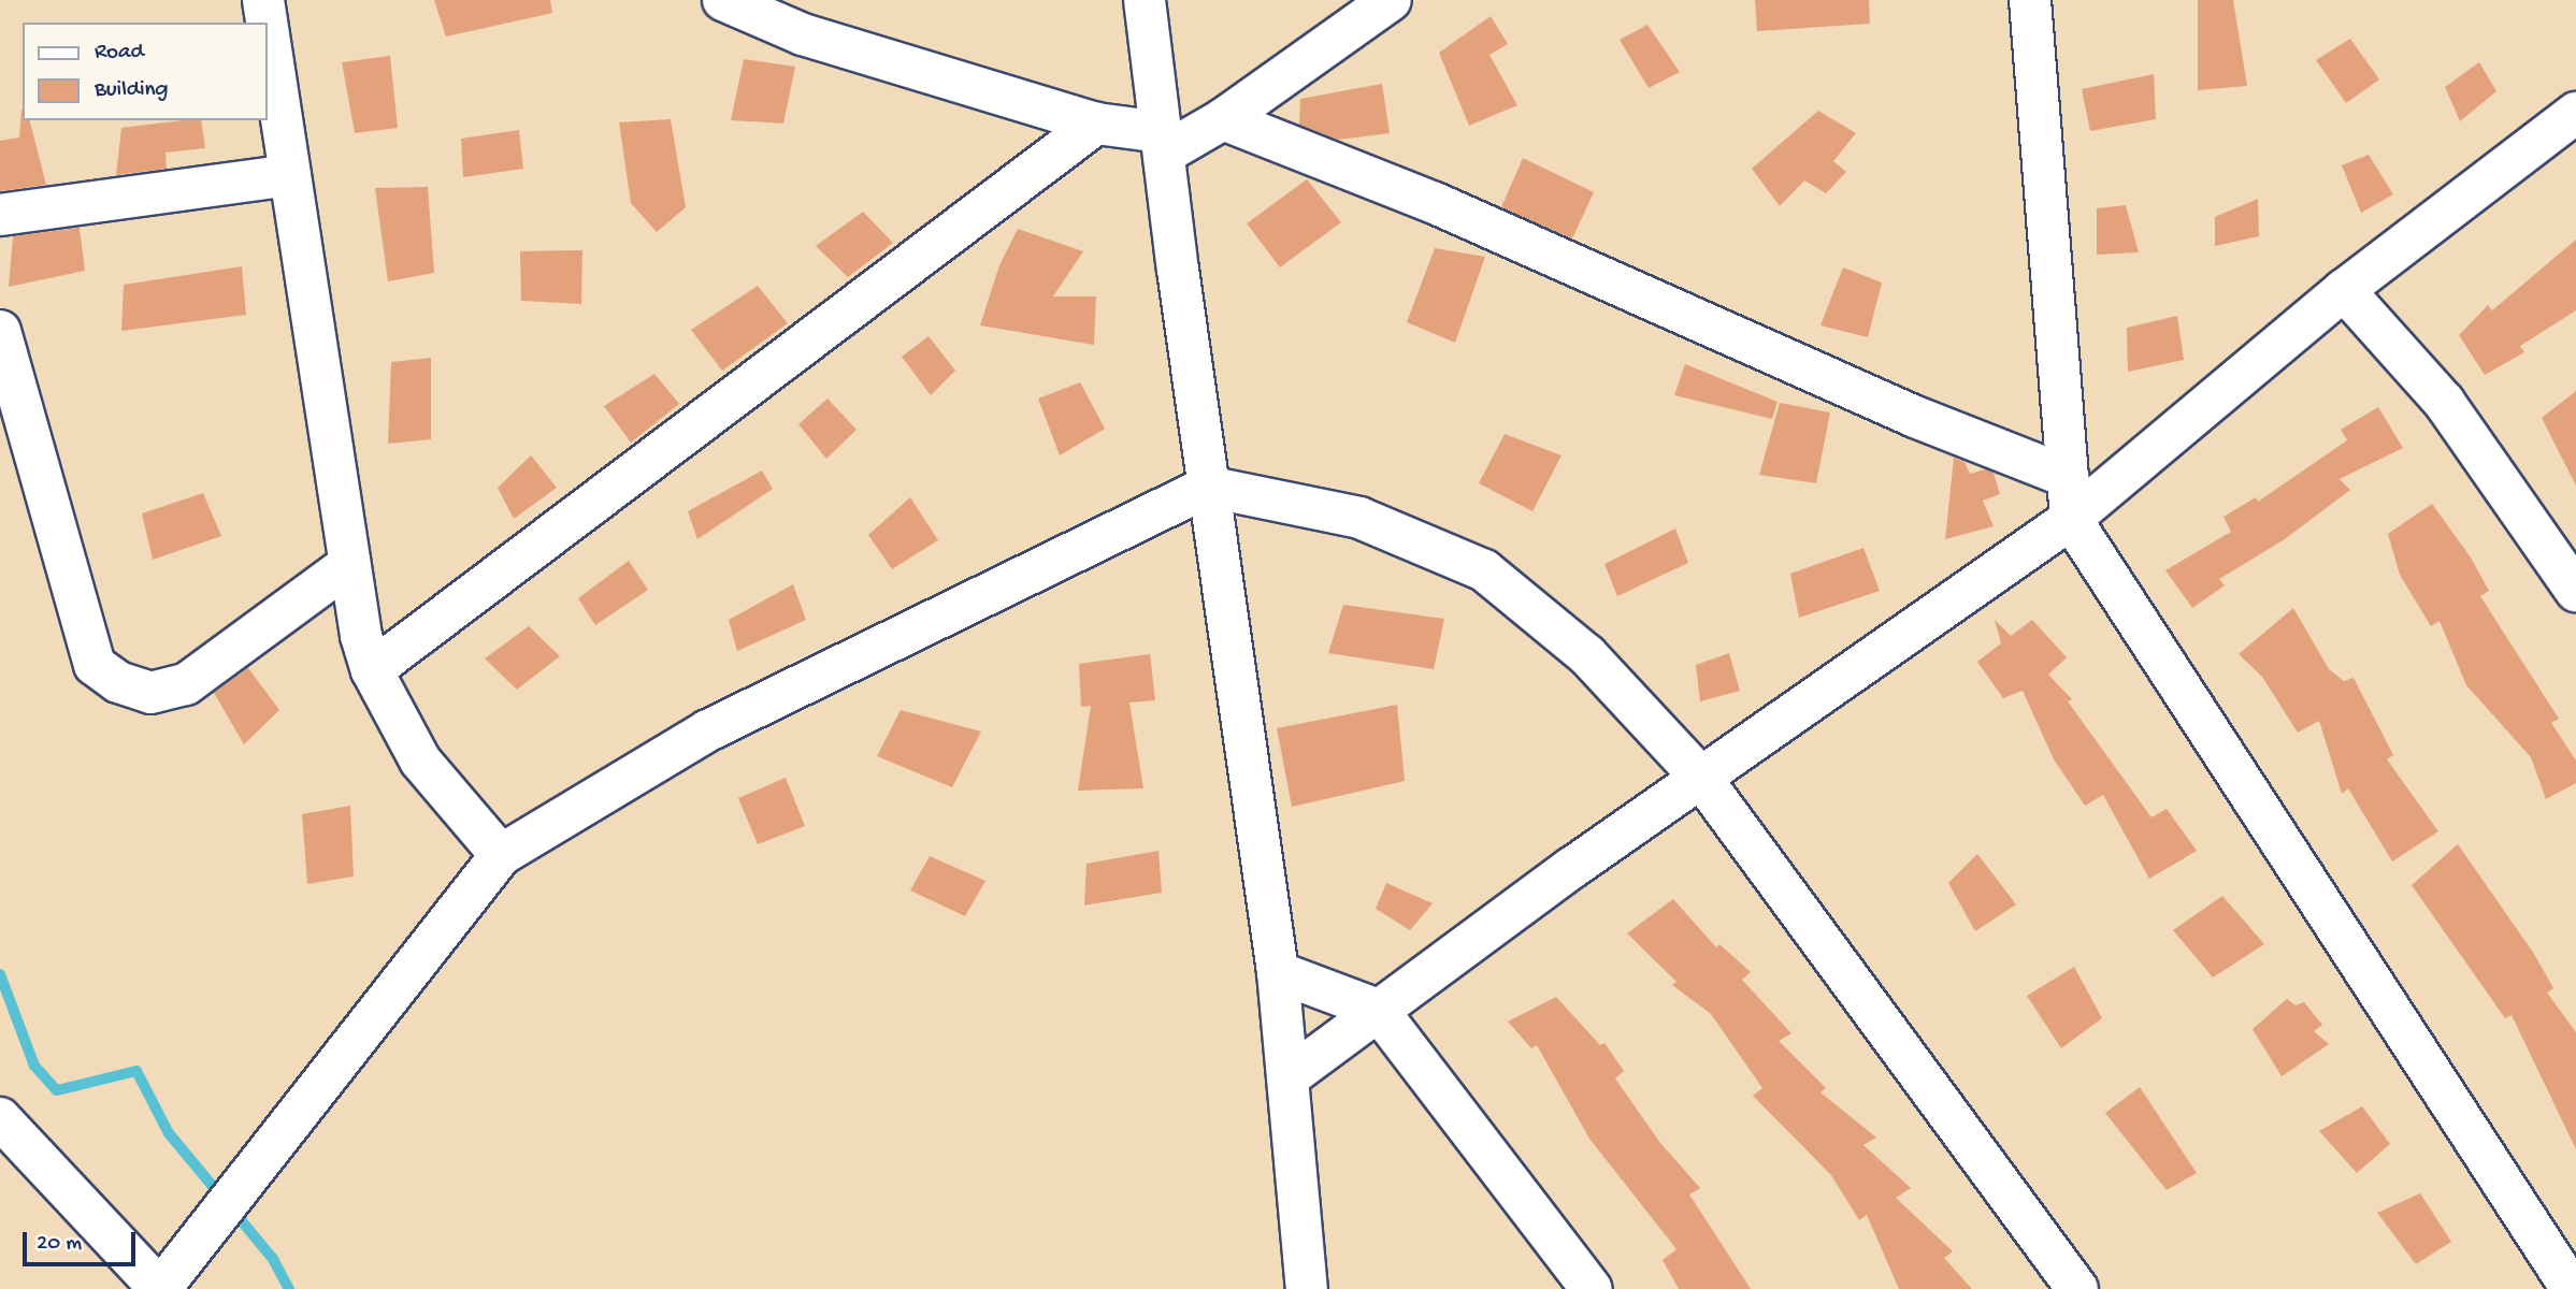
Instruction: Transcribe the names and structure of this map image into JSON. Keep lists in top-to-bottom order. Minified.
{"legend":["Road","Building"],"scale_bar":"20 m"}
